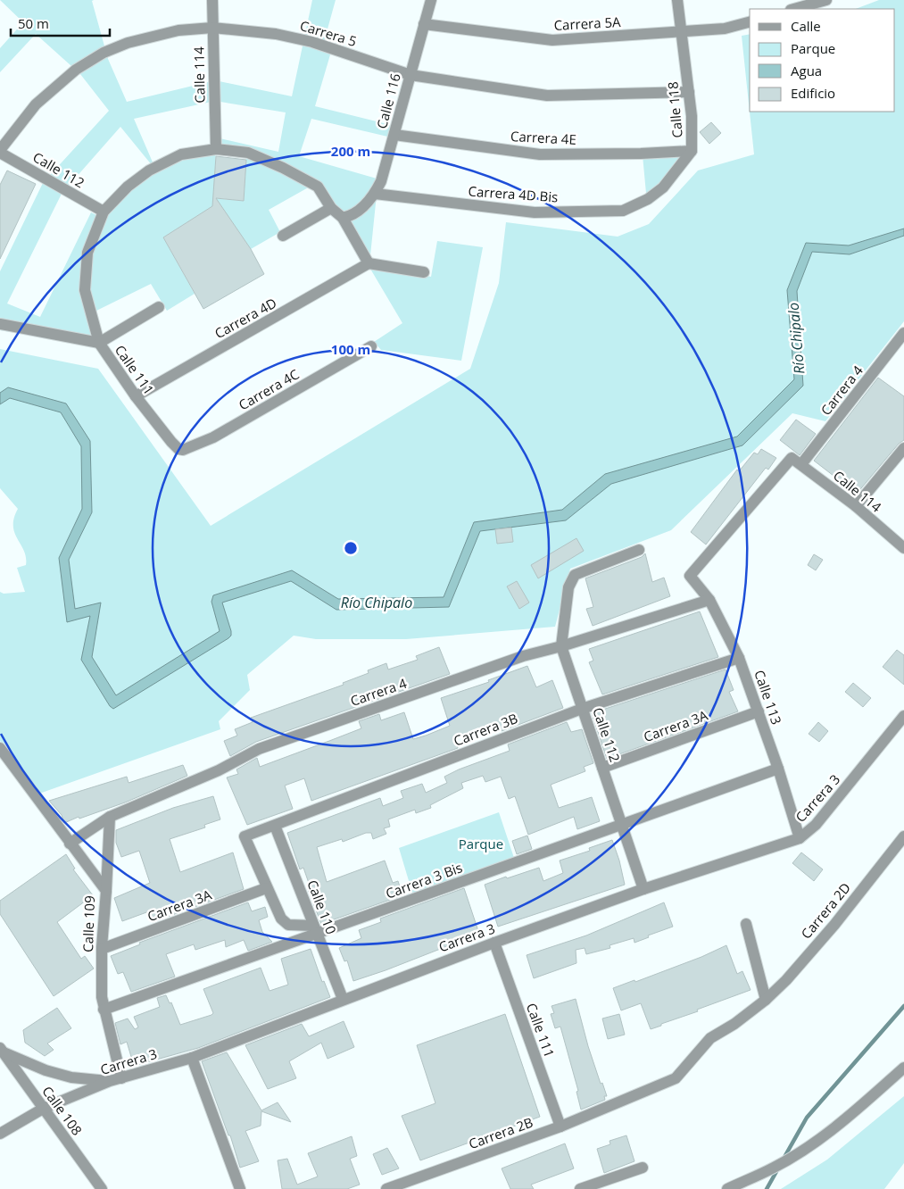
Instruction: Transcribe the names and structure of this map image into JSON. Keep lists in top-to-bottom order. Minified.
{"streets":{"street":["Carrera 5A","Carrera 5","Calle 114","Calle 116","Calle 118","Carrera 4E","Calle 112","Carrera 4D Bis","Carrera 4D","Calle 111","Carrera 4C","Carrera 4","Calle 113","Carrera 3A","Carrera 3B","Carrera 3","Carrera 3 Bis","Calle 110","Carrera 2D","Calle 109","Calle 108","Carrera 2B"]},"crossings":[["Carrera 5A","Calle 116"],["Carrera 5A","Calle 118"],["Carrera 5","Calle 114"],["Carrera 5","Calle 116"],["Carrera 5","Calle 118"],["Carrera 5","Calle 112"],["Calle 114","Carrera 4"],["Calle 116","Carrera 4E"],["Calle 116","Carrera 4D Bis"],["Calle 118","Carrera 4E"],["Calle 118","Carrera 4D Bis"],["Calle 112","Carrera 4"],["Calle 112","Carrera 3A"],["Calle 112","Carrera 3B"],["Calle 112","Carrera 3"],["Calle 112","Carrera 3 Bis"],["Carrera 4D","Calle 111"],["Calle 111","Carrera 4C"],["Calle 111","Carrera 3"],["Calle 111","Carrera 2B"],["Carrera 4","Calle 113"],["Carrera 4","Calle 109"],["Calle 113","Carrera 3A"],["Calle 113","Carrera 3B"],["Calle 113","Carrera 3"],["Calle 113","Carrera 3 Bis"],["Carrera 3A","Carrera 3B"],["Carrera 3A","Calle 109"],["Carrera 3B","Calle 110"],["Carrera 3","Calle 110"],["Carrera 3","Calle 109"],["Carrera 3","Calle 108"],["Carrera 3 Bis","Calle 110"],["Carrera 3 Bis","Calle 109"],["Carrera 2D","Carrera 2B"]],"water":["Río Chipalo"],"parks":["Parque"],"legend":["Calle","Parque","Agua","Edificio"],"scale_bar":"50 m","rings":["200 m","100 m"]}
